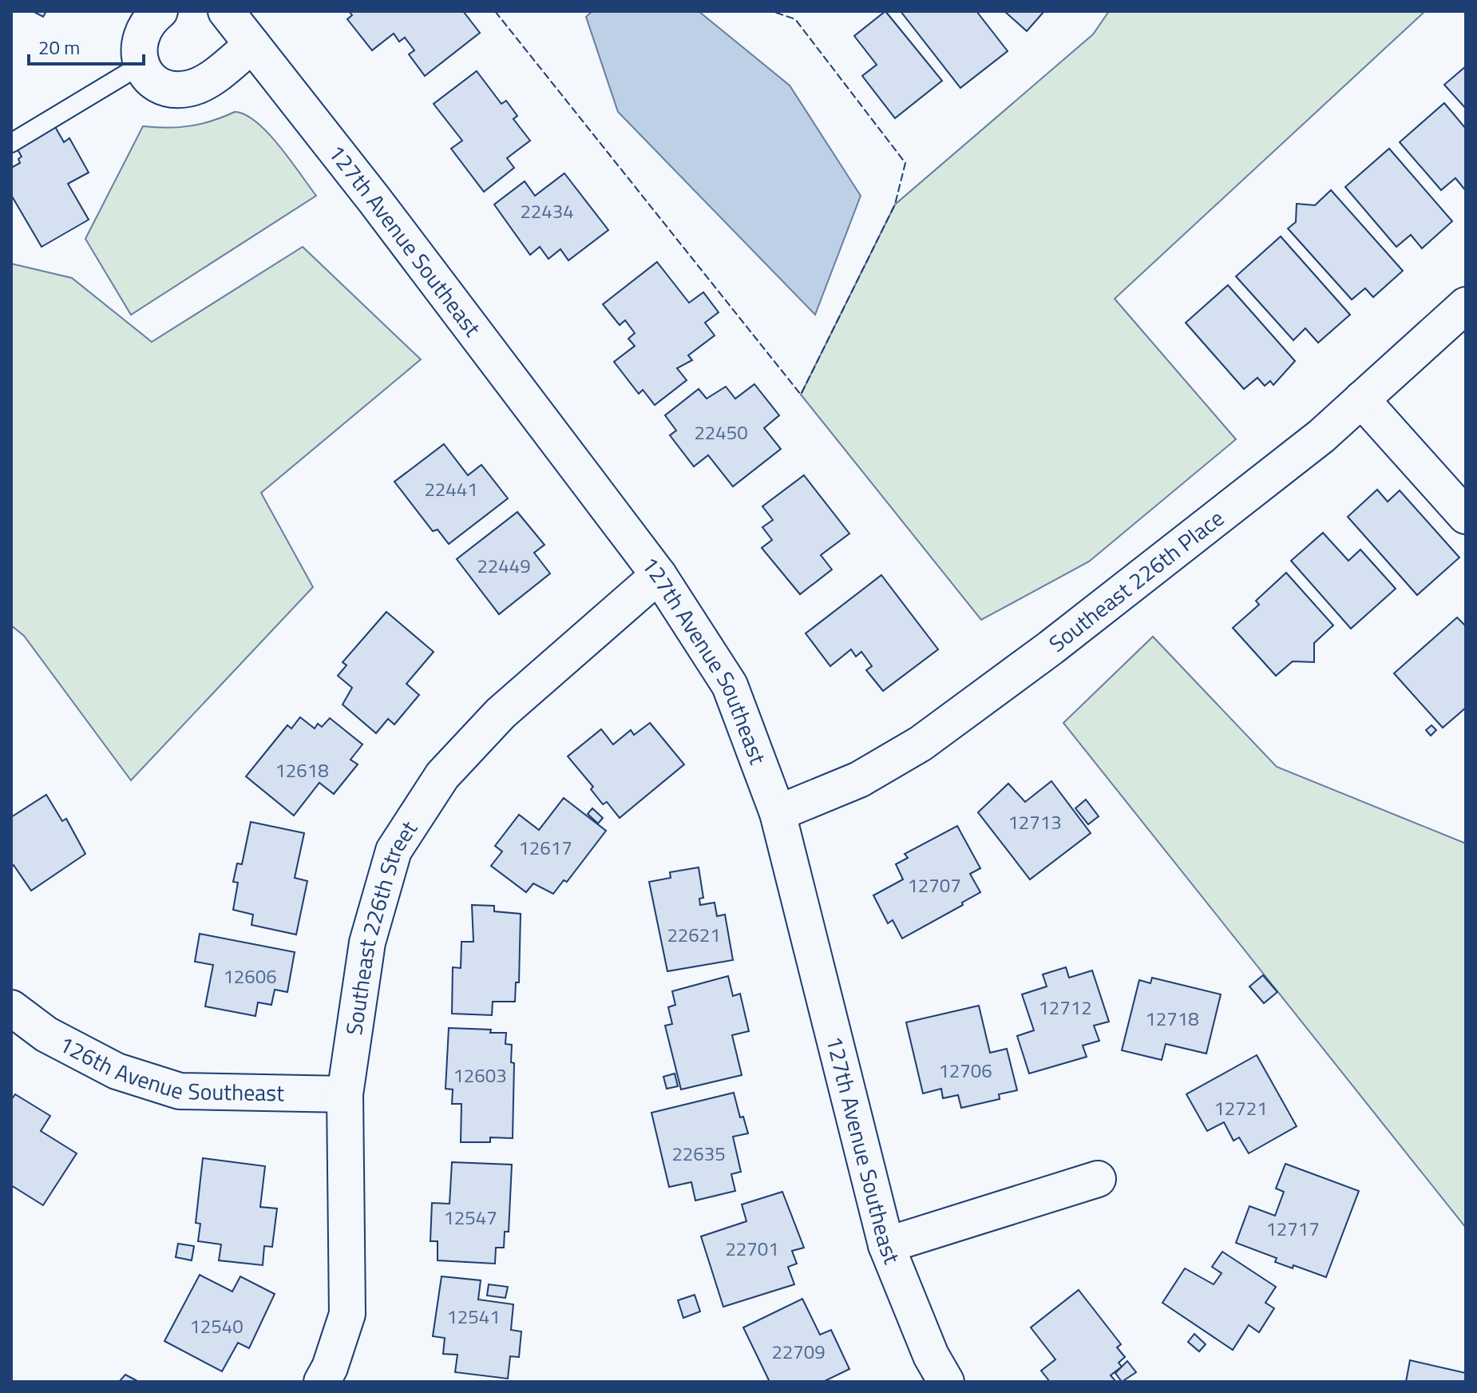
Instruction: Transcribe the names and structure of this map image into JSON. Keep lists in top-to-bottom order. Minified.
{"streets":{"street":["127th Avenue Southeast","Southeast 226th Place","Southeast 226th Street","126th Avenue Southeast"]},"crossings":[["127th Avenue Southeast","Southeast 226th Place"],["127th Avenue Southeast","Southeast 226th Street"],["Southeast 226th Street","126th Avenue Southeast"]],"house_numbers":["22434","22450","22441","22449","12618","12713","12617","12707","22621","12606","12712","12718","12706","12603","12721","22635","12547","12717","22701","12541","12540","22709"],"scale_bar":"20 m"}
